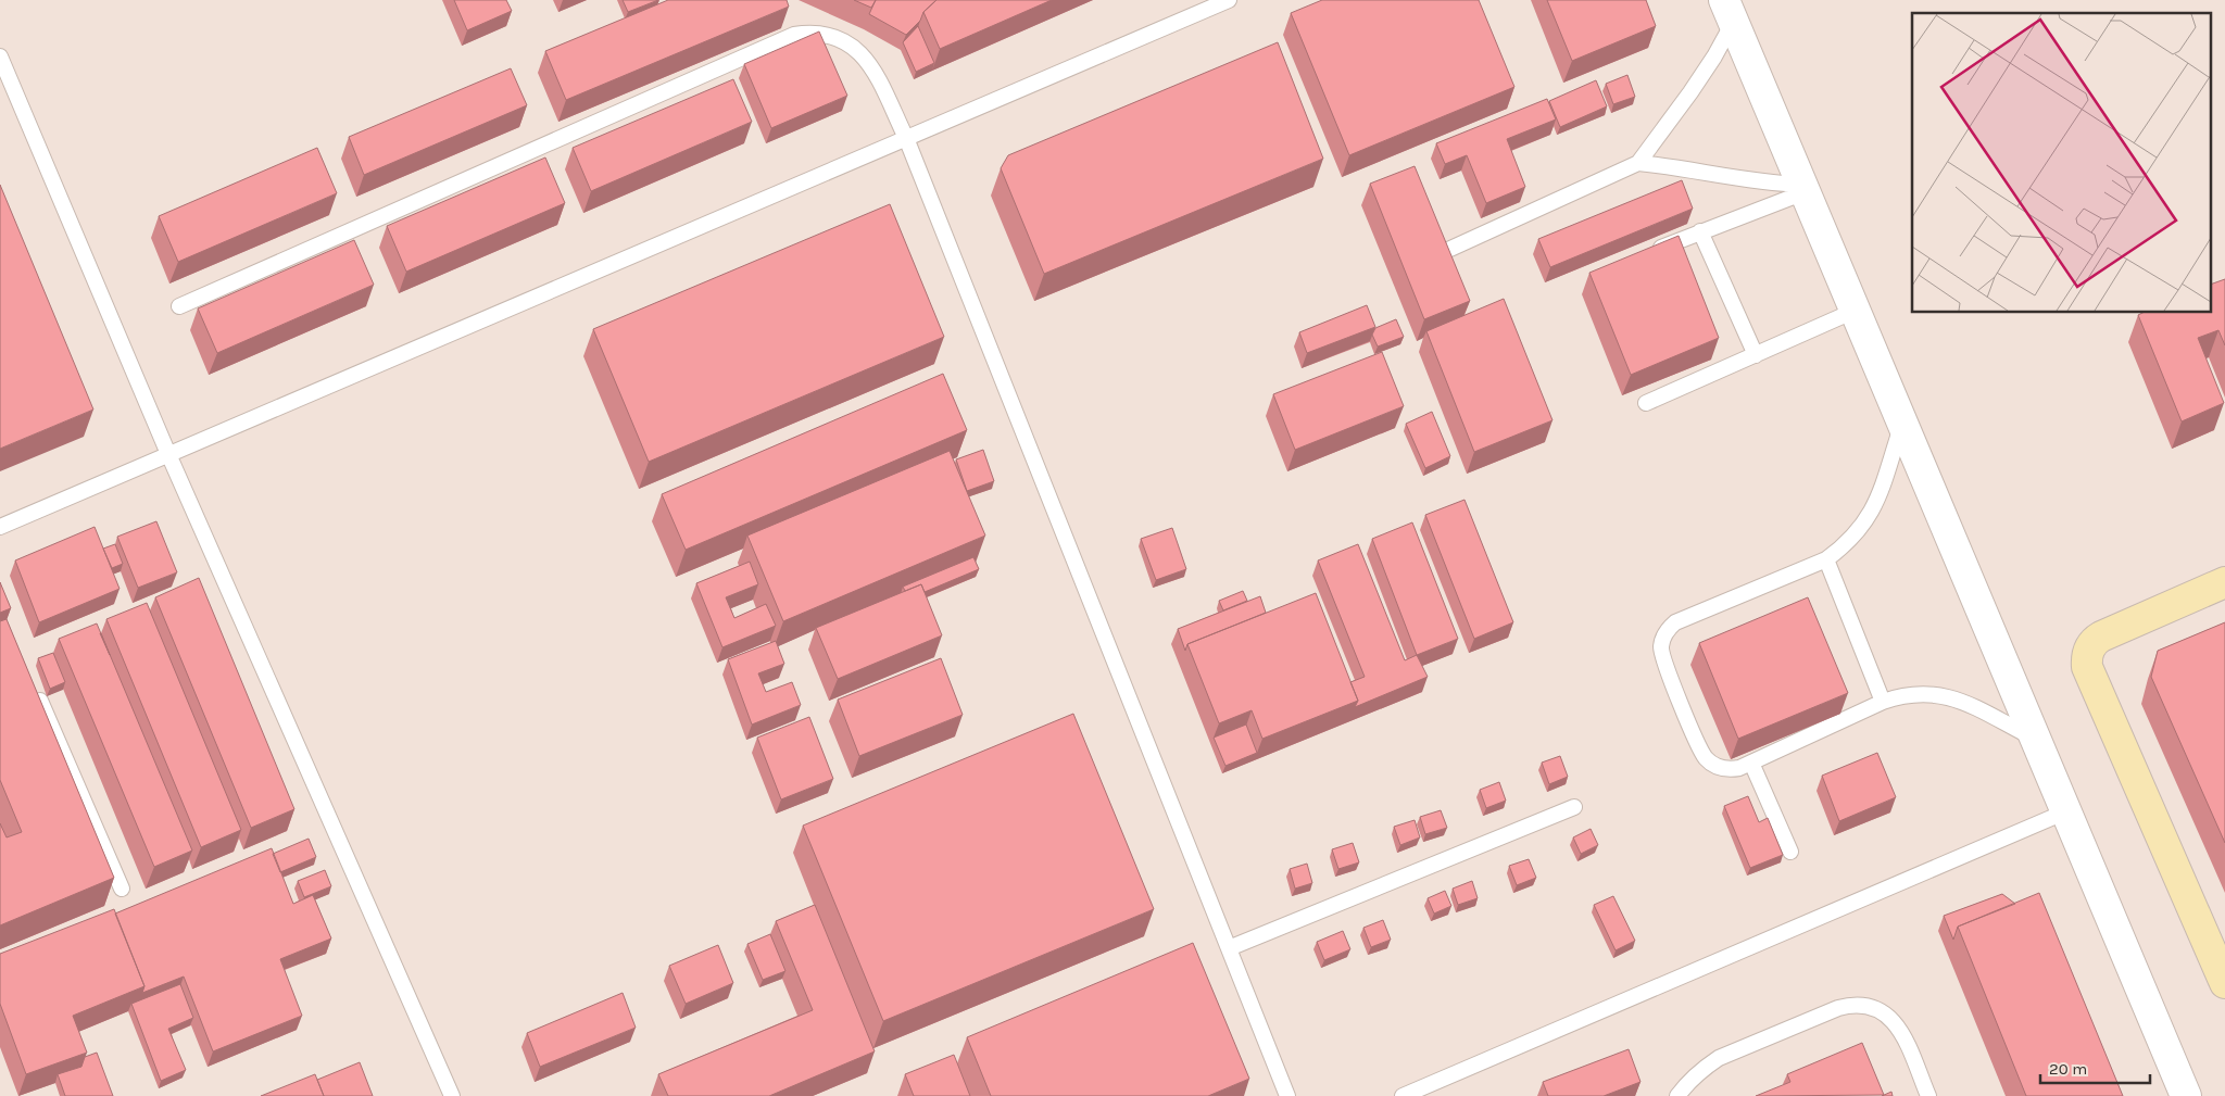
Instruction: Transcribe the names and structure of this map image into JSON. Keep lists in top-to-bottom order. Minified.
{"scale_bar":"20 m"}
